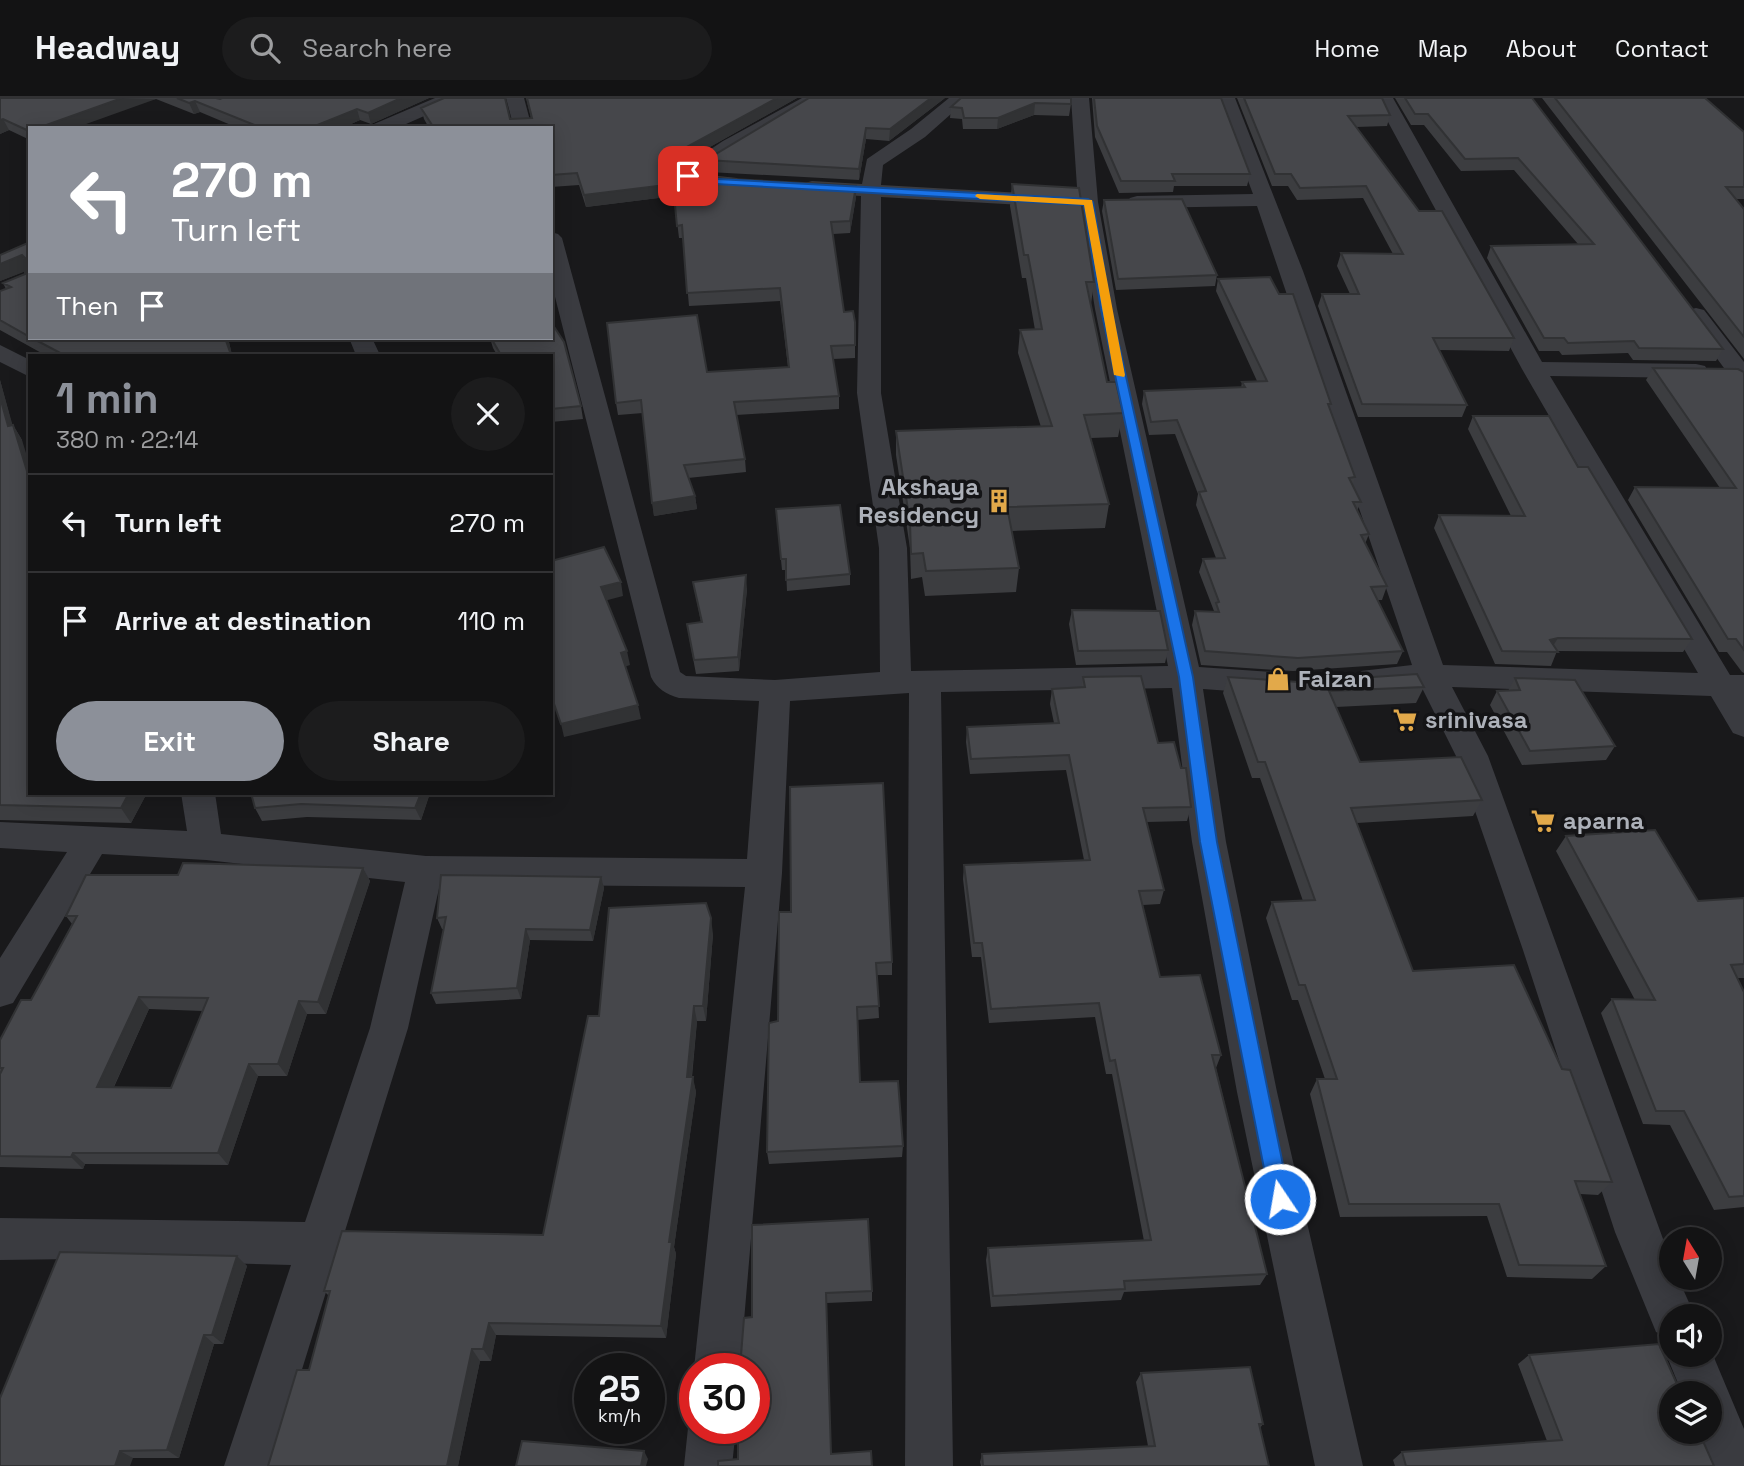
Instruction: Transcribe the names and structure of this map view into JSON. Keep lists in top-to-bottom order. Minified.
{"places":{"building":["Akshaya Residency"],"shop":["Faizan"],"supermarket":["srinivasa","aparna"]},"north":"top","page":{"header":"Headway","search":"Search here","nav":["Home","Map","About","Contact"],"turn":["270 m","Turn left"],"then":"Then","heading":["1 min","380 m · 22:14"],"list":[{"name":"Turn left","value":"270 m"},{"name":"Arrive at destination","value":"110 m"}],"buttons":["Exit","Share"],"speed":"25 km/h","limit":"30"}}
